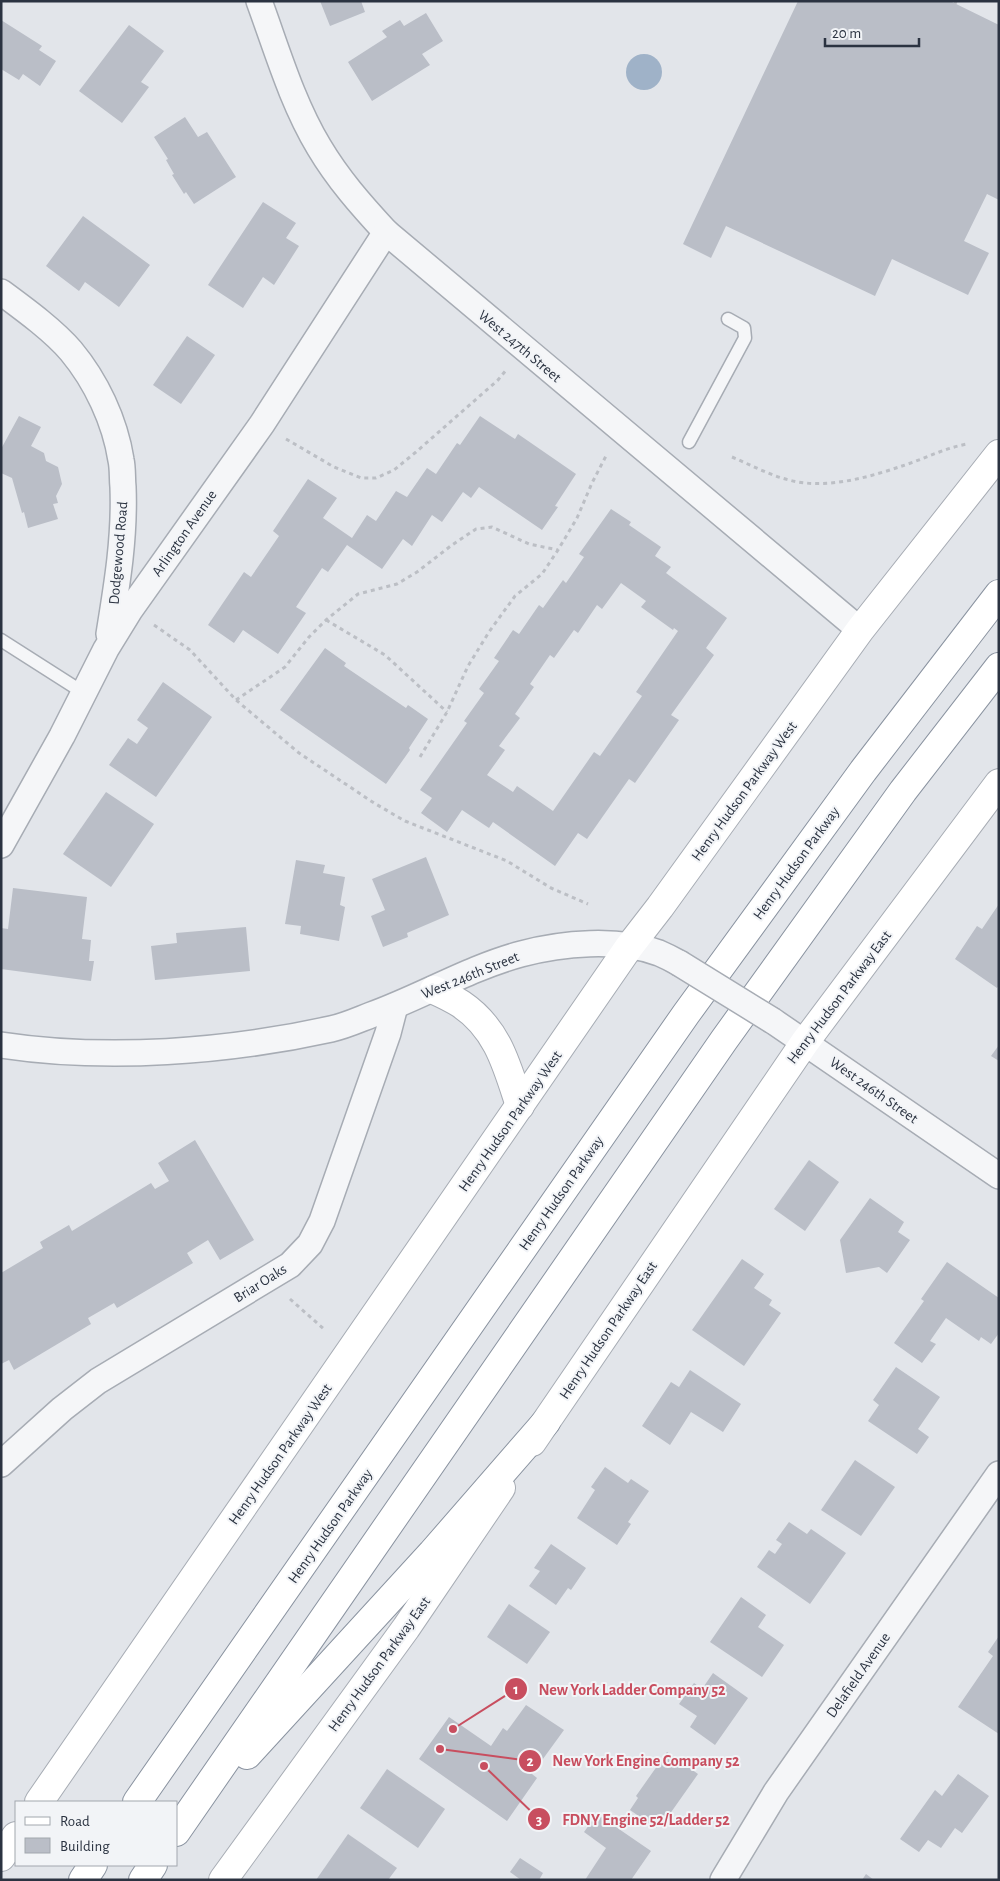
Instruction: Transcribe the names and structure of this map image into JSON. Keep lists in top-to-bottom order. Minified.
{"streets":{"main road":["Henry Hudson Parkway West","Henry Hudson Parkway","Henry Hudson Parkway East"],"street":["West 247th Street","Arlington Avenue","Dodgewood Road","West 246th Street","Briar Oaks","Delafield Avenue"]},"crossings":[["West 247th Street","Arlington Avenue"],["West 247th Street","Henry Hudson Parkway West"],["Arlington Avenue","Dodgewood Road"],["Henry Hudson Parkway West","West 246th Street"],["West 246th Street","Henry Hudson Parkway East"],["West 246th Street","Briar Oaks"]],"places":["New York Ladder Company 52","New York Engine Company 52","FDNY Engine 52/Ladder 52"],"legend":["Road","Building"],"scale_bar":"20 m"}
